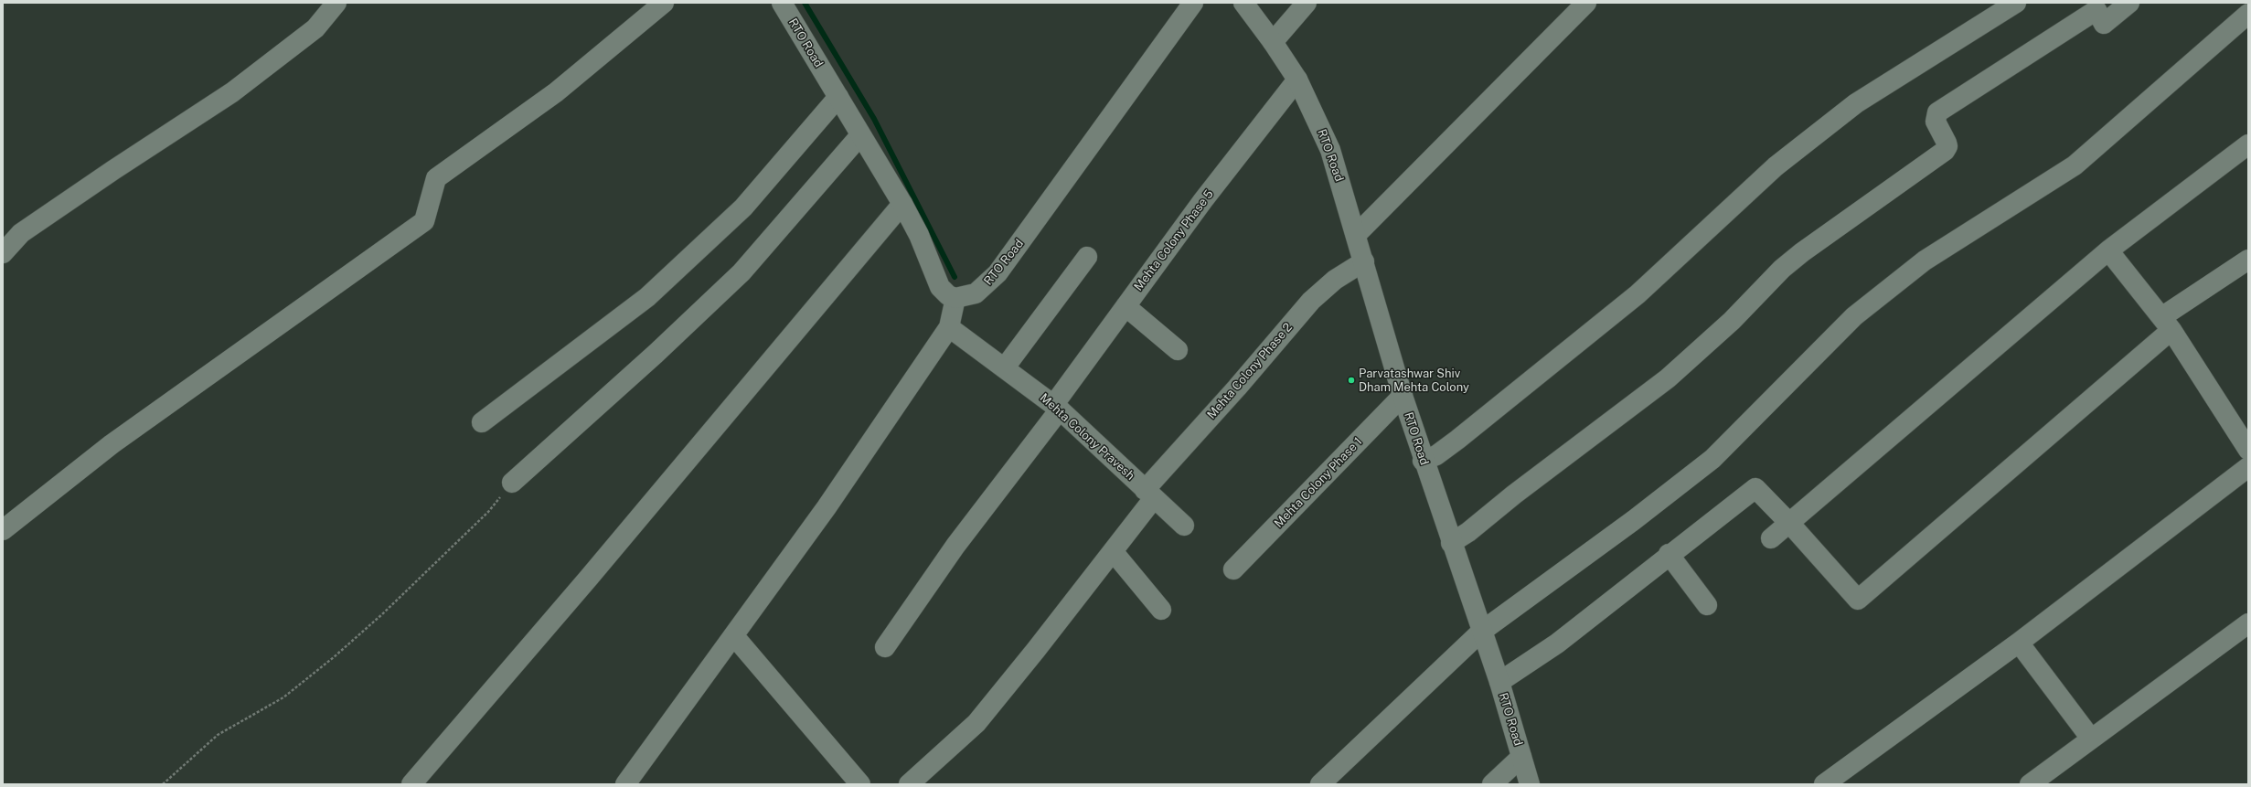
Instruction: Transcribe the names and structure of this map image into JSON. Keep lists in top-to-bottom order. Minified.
{"streets":{"street":["RTO Road","Mehta Colony Phase 5","Mehta Colony Phase 2","Mehta Colony Pravesh","Mehta Colony Phase 1"]},"crossings":[["RTO Road","Mehta Colony Phase 5"],["RTO Road","Mehta Colony Phase 2"],["RTO Road","Mehta Colony Phase 1"],["Mehta Colony Phase 5","Mehta Colony Pravesh"],["Mehta Colony Phase 2","Mehta Colony Pravesh"]],"places":["Parvatashwar Shiv Dham Mehta Colony"]}
